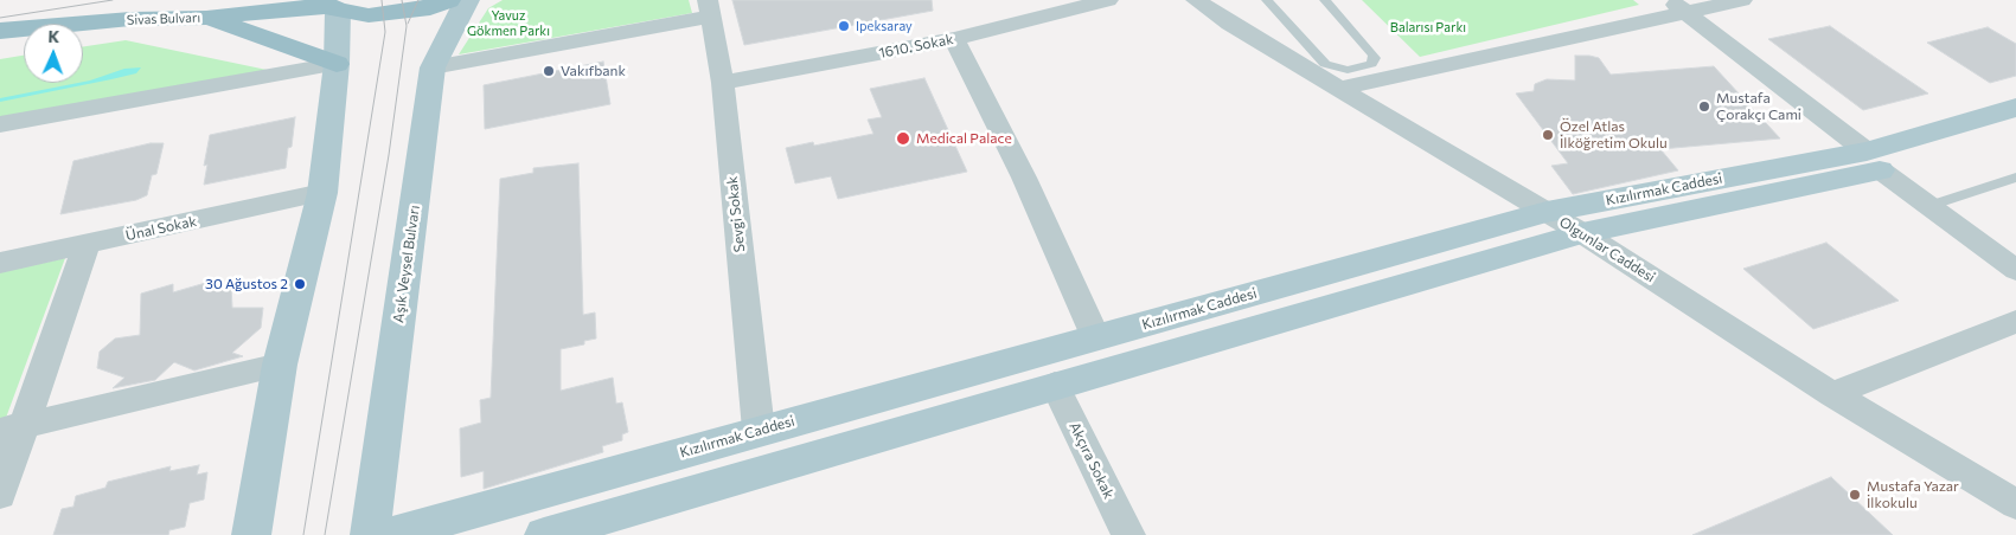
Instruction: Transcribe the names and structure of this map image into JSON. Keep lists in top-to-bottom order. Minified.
{"streets":{"highway":["Sivas Bulvarı"],"main road":["Kızılırmak Caddesi","Aşık Veysel Bulvarı"],"street":["1610. Sokak","Sevgi Sokak","Ünal Sokak","Olgunlar Caddesi","Akçıra Sokak"]},"crossings":[["1610. Sokak","Sevgi Sokak"],["Kızılırmak Caddesi","Sevgi Sokak"],["Kızılırmak Caddesi","Olgunlar Caddesi"],["Kızılırmak Caddesi","Akçıra Sokak"]],"parks":["Yavuz Gökmen Parkı","Balarısı Parkı"],"places":["Ipeksaray","Vakıfbank","Mustafa Çorakçı Cami","Özel Atlas İlköğretim Okulu","Medical Palace","30 Ağustos 2","Mustafa Yazar İlkokulu"],"north":"top"}
